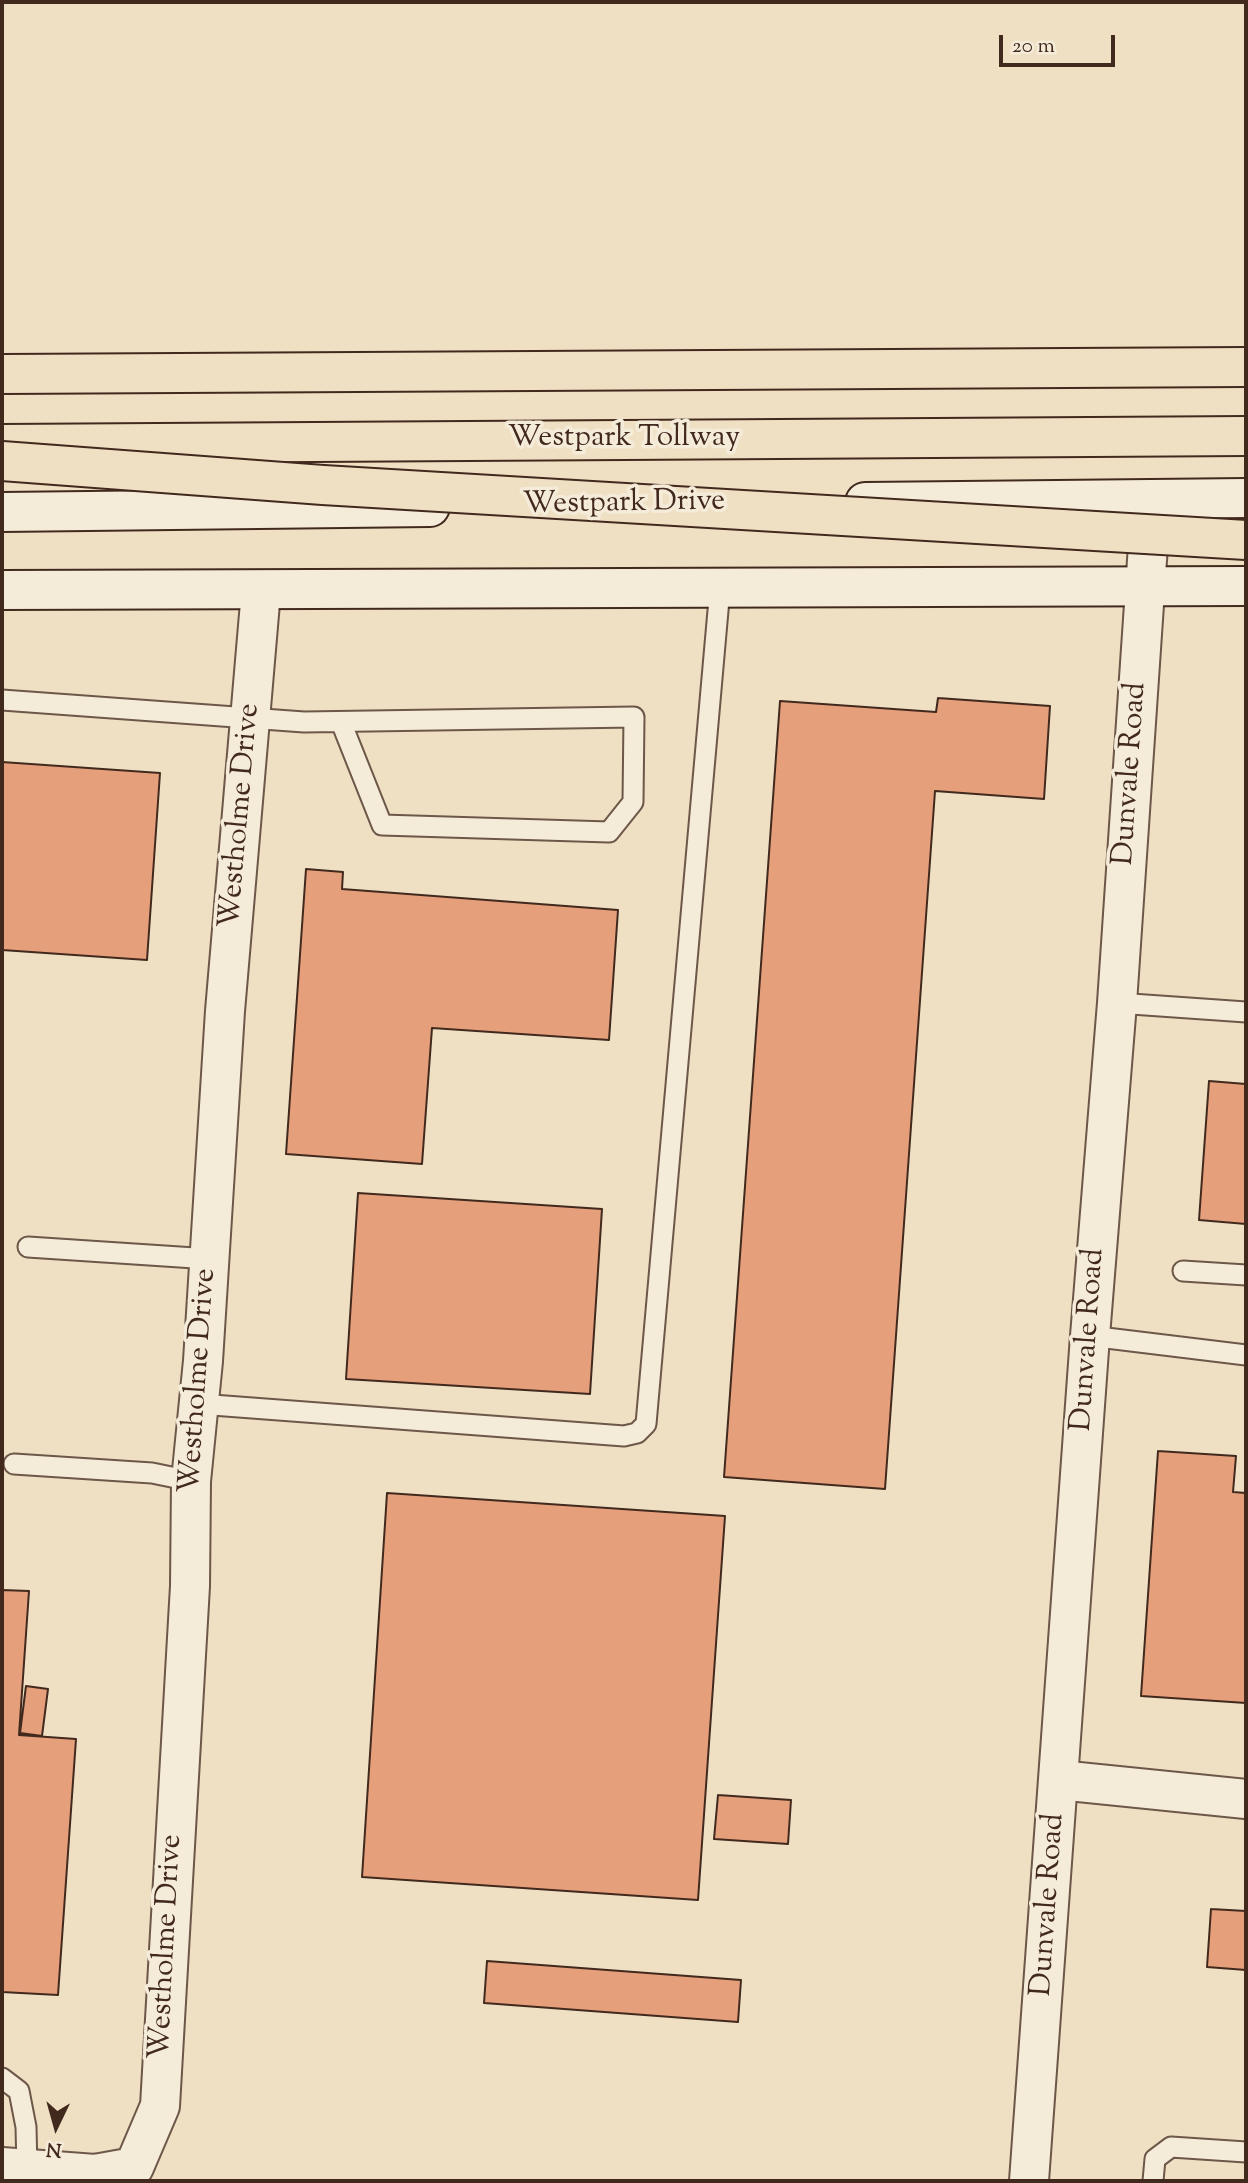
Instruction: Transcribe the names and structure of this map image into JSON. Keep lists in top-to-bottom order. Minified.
{"streets":{"highway":["Westpark Tollway"],"street":["Westpark Drive","Dunvale Road","Westholme Drive"]},"crossings":[["Westpark Drive","Dunvale Road"]],"scale_bar":"20 m","north":"bottom"}
